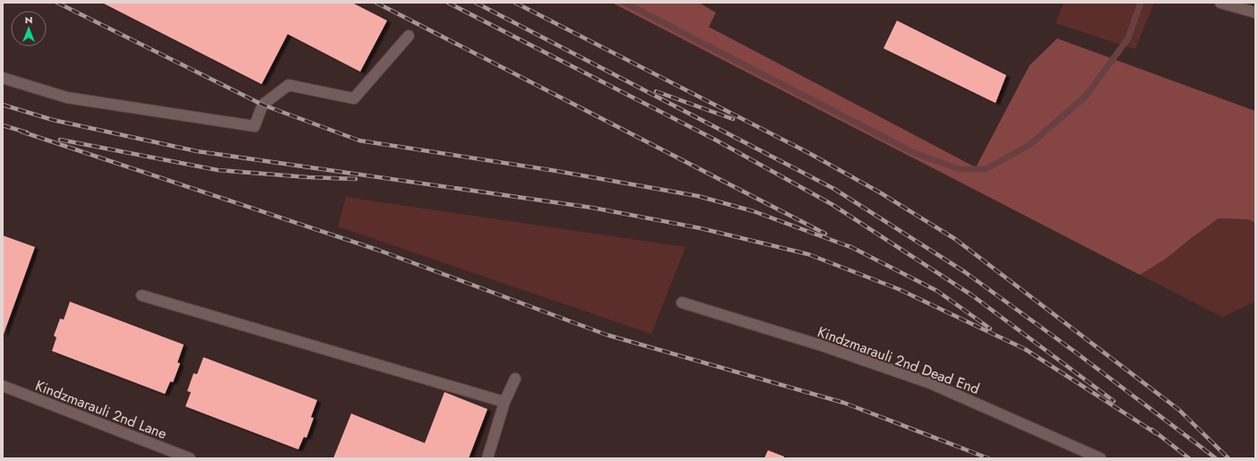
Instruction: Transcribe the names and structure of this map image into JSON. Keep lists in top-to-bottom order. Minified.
{"streets":{"street":["Kindzmarauli 2nd Dead End","Kindzmarauli 2nd Lane"]},"north":"top"}
